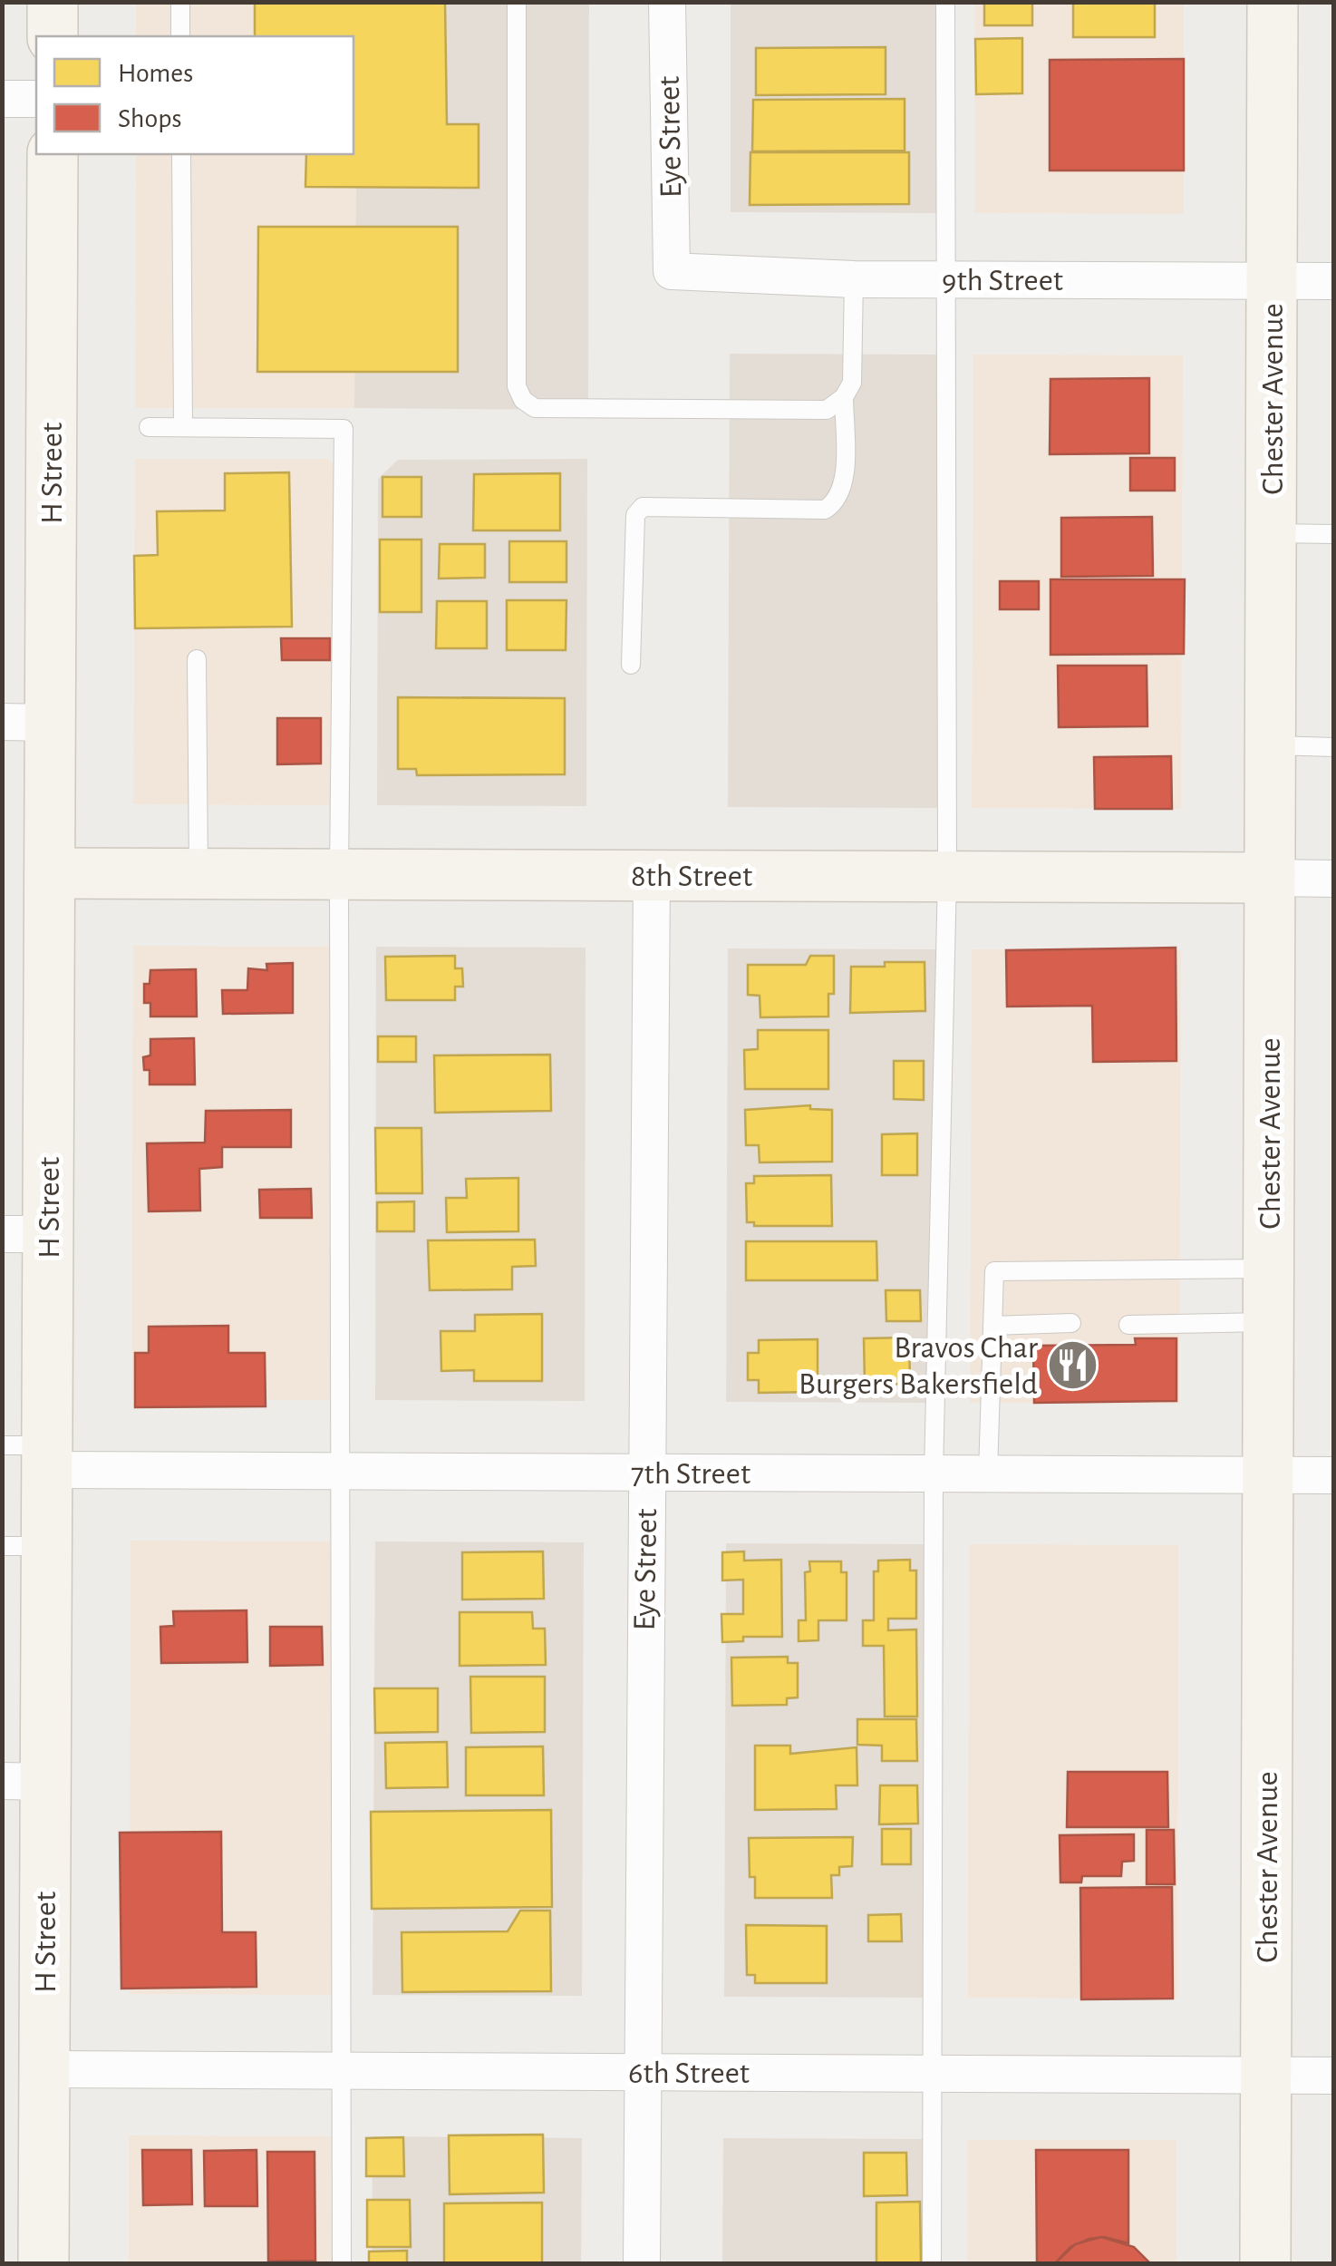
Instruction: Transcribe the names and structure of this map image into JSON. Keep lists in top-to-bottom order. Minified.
{"streets":{"street":["Eye Street","9th Street","Chester Avenue","H Street","8th Street","7th Street","6th Street"]},"crossings":[["Eye Street","9th Street"],["Eye Street","8th Street"],["Eye Street","7th Street"],["Eye Street","6th Street"],["9th Street","Chester Avenue"],["Chester Avenue","8th Street"],["Chester Avenue","7th Street"],["Chester Avenue","6th Street"],["H Street","8th Street"],["H Street","7th Street"],["H Street","6th Street"]],"places":{"restaurant":["Bravos Char Burgers Bakersfield"]},"legend":["Homes","Shops"]}
